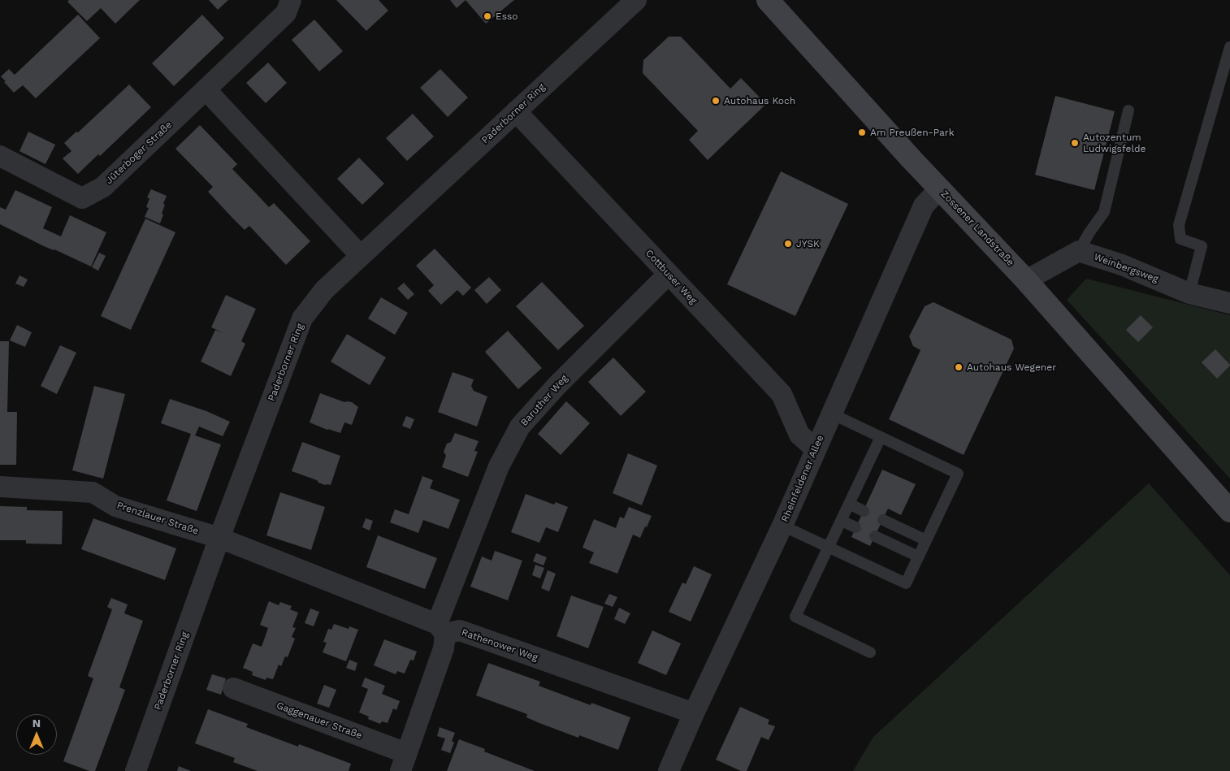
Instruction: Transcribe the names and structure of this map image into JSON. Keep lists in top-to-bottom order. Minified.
{"streets":{"main road":["Zossener Landstraße"],"street":["Paderborner Ring","Jüterboger Straße","Weinbergsweg","Cottbuser Weg","Baruther Weg","Rheinfeldener Allee","Prenzlauer Straße","Rathenower Weg","Gaggenauer Straße"]},"crossings":[["Paderborner Ring","Cottbuser Weg"],["Paderborner Ring","Prenzlauer Straße"],["Paderborner Ring","Rathenower Weg"],["Zossener Landstraße","Rheinfeldener Allee"],["Cottbuser Weg","Baruther Weg"],["Cottbuser Weg","Rheinfeldener Allee"],["Baruther Weg","Rathenower Weg"],["Baruther Weg","Gaggenauer Straße"],["Rheinfeldener Allee","Rathenower Weg"],["Prenzlauer Straße","Rathenower Weg"],["Rathenower Weg","Gaggenauer Straße"]],"places":["Esso","Autohaus Koch","Am Preußen-Park","Autozentum Ludwigsfelde","JYSK","Autohaus Wegener"],"north":"top"}
